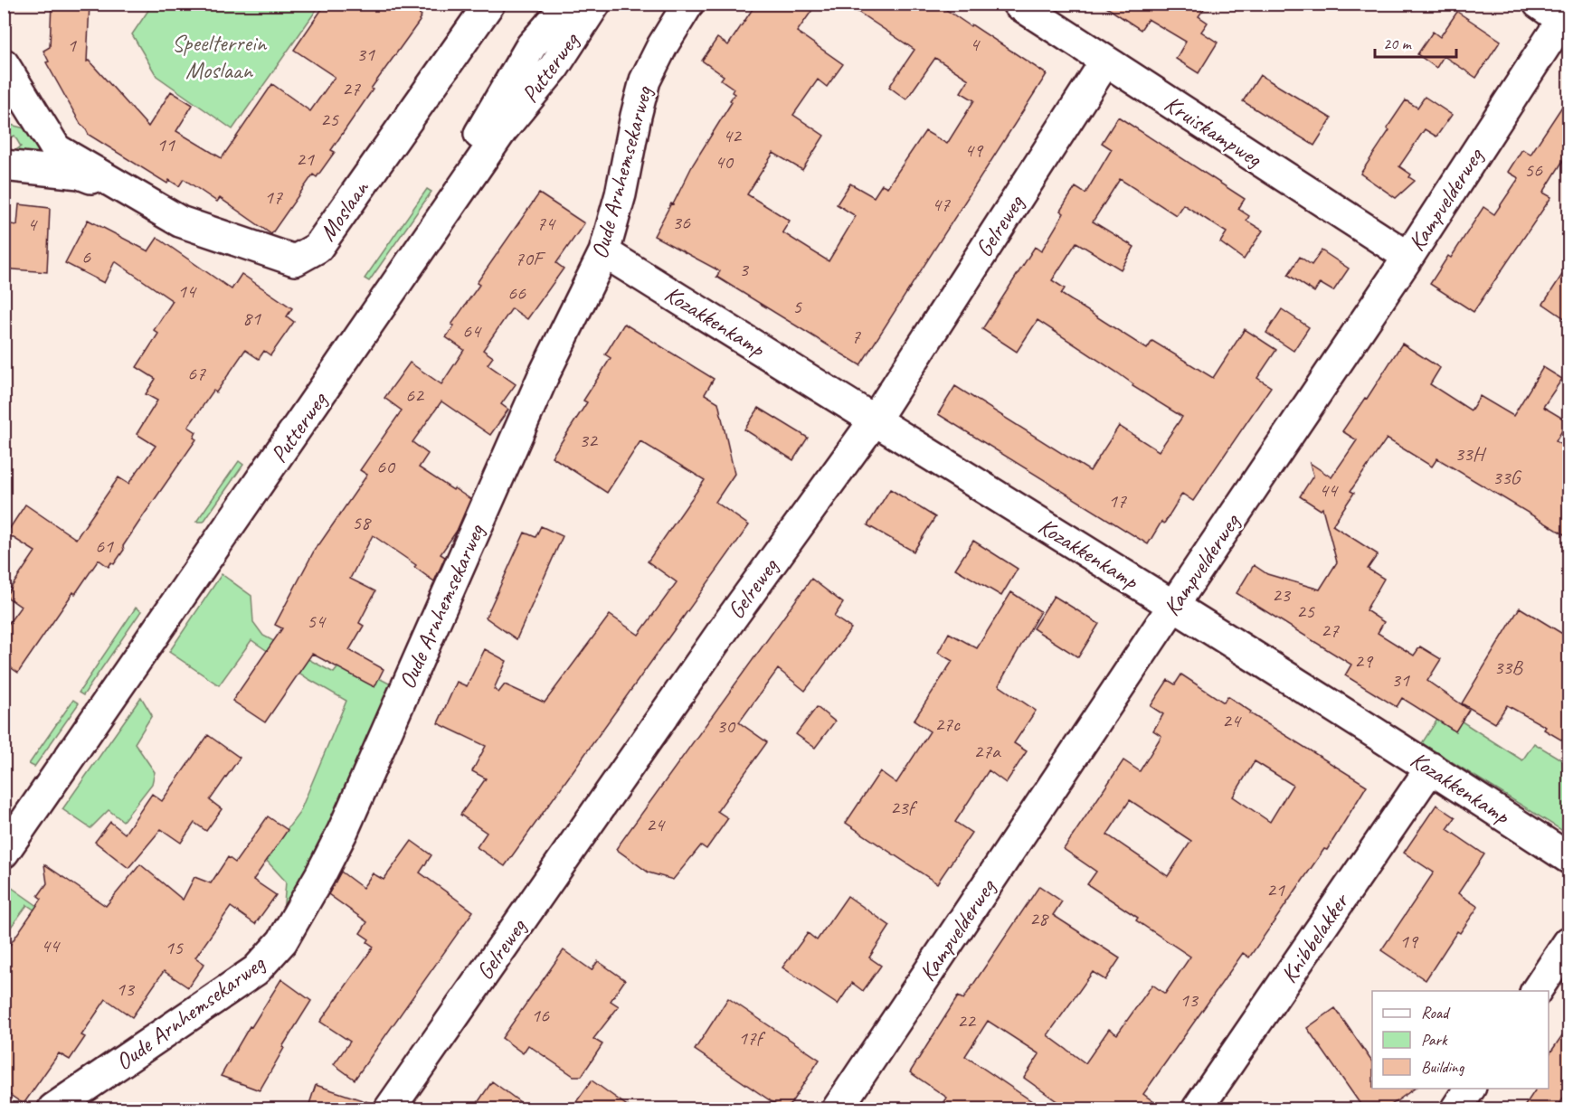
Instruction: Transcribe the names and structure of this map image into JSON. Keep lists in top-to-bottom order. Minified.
{"streets":{"street":["Putterweg","Kruiskampweg","Oude Arnhemsekarweg","Kampvelderweg","Moslaan","Gelreweg","Kozakkenkamp","Knibbelakker"]},"crossings":[["Kruiskampweg","Kampvelderweg"],["Kruiskampweg","Gelreweg"],["Oude Arnhemsekarweg","Kozakkenkamp"],["Kampvelderweg","Kozakkenkamp"],["Gelreweg","Kozakkenkamp"],["Kozakkenkamp","Knibbelakker"]],"parks":["Speelterrein Moslaan"],"house_numbers":["4","1","31","27","25","42","11","49","21","40","56","17","47","36","74","4","6","70F","3","14","66","5","81","64","7","67","62","32","33H","60","33G","44","17","58","61","23","25","54","27","29","33B","31","24","27c","30","27a","23f","24","21","28","19","44","15","13","13","16","22","17f"],"legend":["Road","Park","Building"],"scale_bar":"20 m"}
